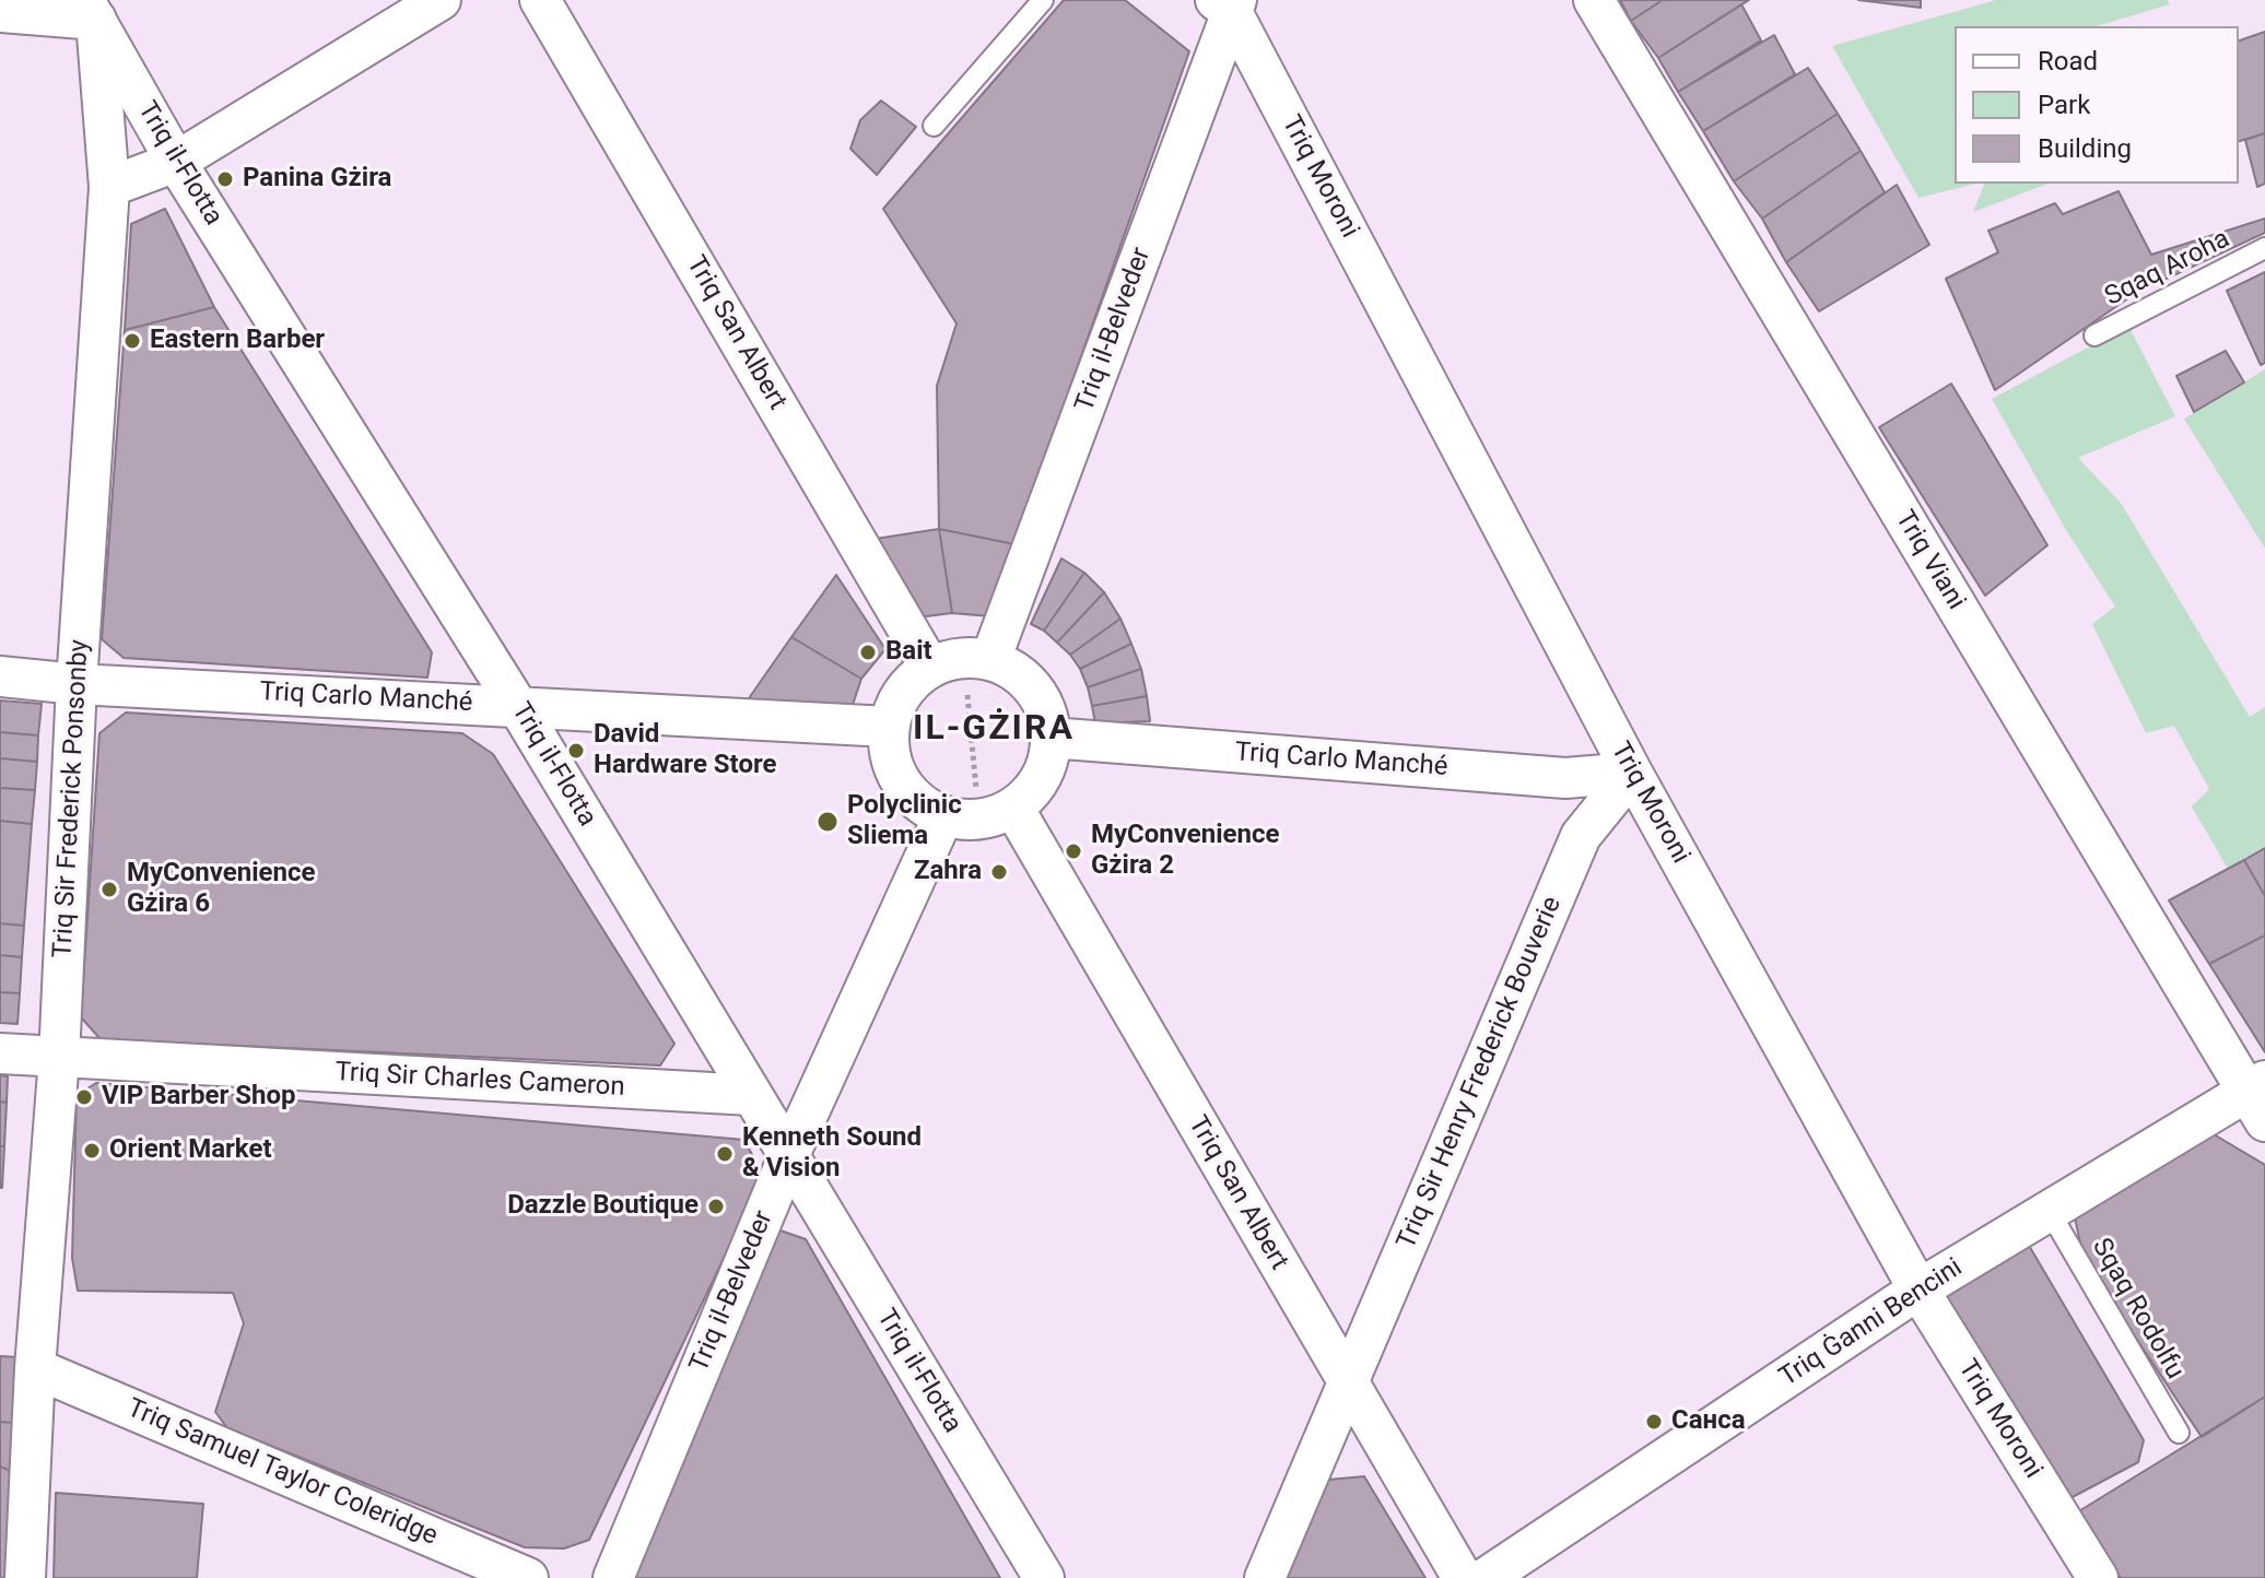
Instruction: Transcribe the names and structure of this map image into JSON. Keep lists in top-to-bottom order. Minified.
{"streets":{"street":["Triq il-Flotta","Triq Moroni","Triq il-Belveder","Triq San Albert","Triq Viani","Triq Carlo Manché","Triq Sir Frederick Ponsonby","Triq Sir Henry Frederick Bouverie","Triq Sir Charles Cameron","Triq Ġanni Bencini","Triq Samuel Taylor Coleridge"],"lane":["Sqaq Aroha","Sqaq Rodolfu"]},"crossings":[["Triq il-Flotta","Triq il-Belveder"],["Triq il-Flotta","Triq Carlo Manché"],["Triq il-Flotta","Triq Sir Frederick Ponsonby"],["Triq il-Flotta","Triq Sir Charles Cameron"],["Triq Moroni","Triq il-Belveder"],["Triq Moroni","Triq Carlo Manché"],["Triq Moroni","Triq Sir Henry Frederick Bouverie"],["Triq Moroni","Triq Ġanni Bencini"],["Triq il-Belveder","Triq San Albert"],["Triq il-Belveder","Triq Carlo Manché"],["Triq San Albert","Triq Sir Henry Frederick Bouverie"],["Triq Viani","Triq Ġanni Bencini"],["Triq Carlo Manché","Triq Sir Frederick Ponsonby"],["Triq Carlo Manché","Triq Sir Henry Frederick Bouverie"],["Triq Sir Frederick Ponsonby","Triq Sir Charles Cameron"],["Triq Sir Frederick Ponsonby","Triq Samuel Taylor Coleridge"],["Sqaq Rodolfu","Triq Ġanni Bencini"]],"districts":["IL-GŻIRA"],"places":["Panina Gżira","Eastern Barber","Bait","David Hardware Store","Polyclinic Sliema","MyConvenience Gżira 2","Zahra","MyConvenience Gżira 6","VIP Barber Shop","Orient Market","Kenneth Sound & Vision","Dazzle Boutique","Санса"],"legend":["Road","Park","Building"]}
